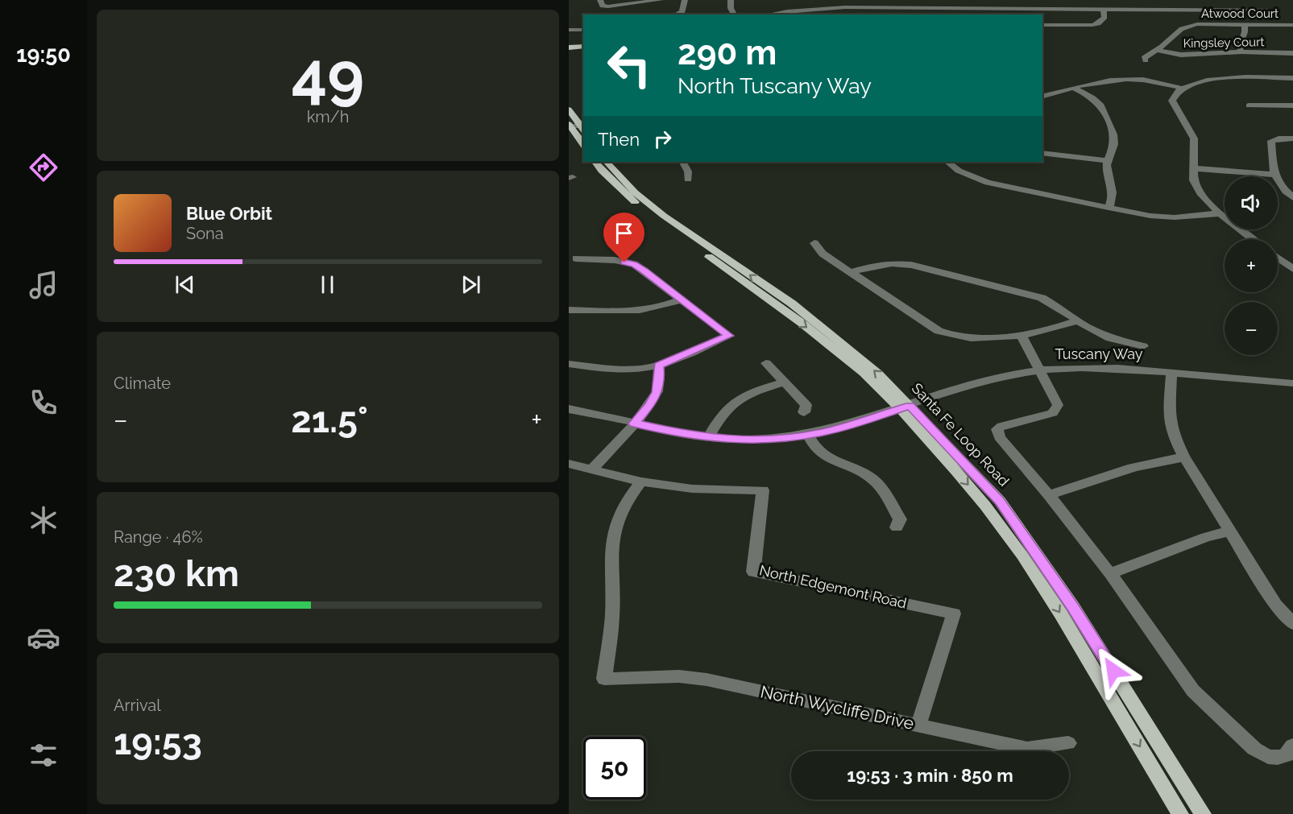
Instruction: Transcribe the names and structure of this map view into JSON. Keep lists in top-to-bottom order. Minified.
{"streets":{"main road":["Santa Fe Loop Road"],"street":["Atwood Court","Kingsley Court","Tuscany Way","North Edgemont Road","North Wycliffe Drive"]},"crossings":[["Atwood Court","Kingsley Court"],["Tuscany Way","Santa Fe Loop Road"],["North Edgemont Road","North Wycliffe Drive"]],"page":{"tabs":"19:50","tile":[["49","km/h"],"Climate",["Range · 46%","230 km"],["Arrival","19:53"]],"turn":["290 m","North Tuscany Way"],"then":"Then","map_buttons":["+","−"],"song":["Blue Orbit","Sona"],"heat":["−","21.5°","+"],"limit":"50","trip":"19:53 · 3 min · 850 m"}}
